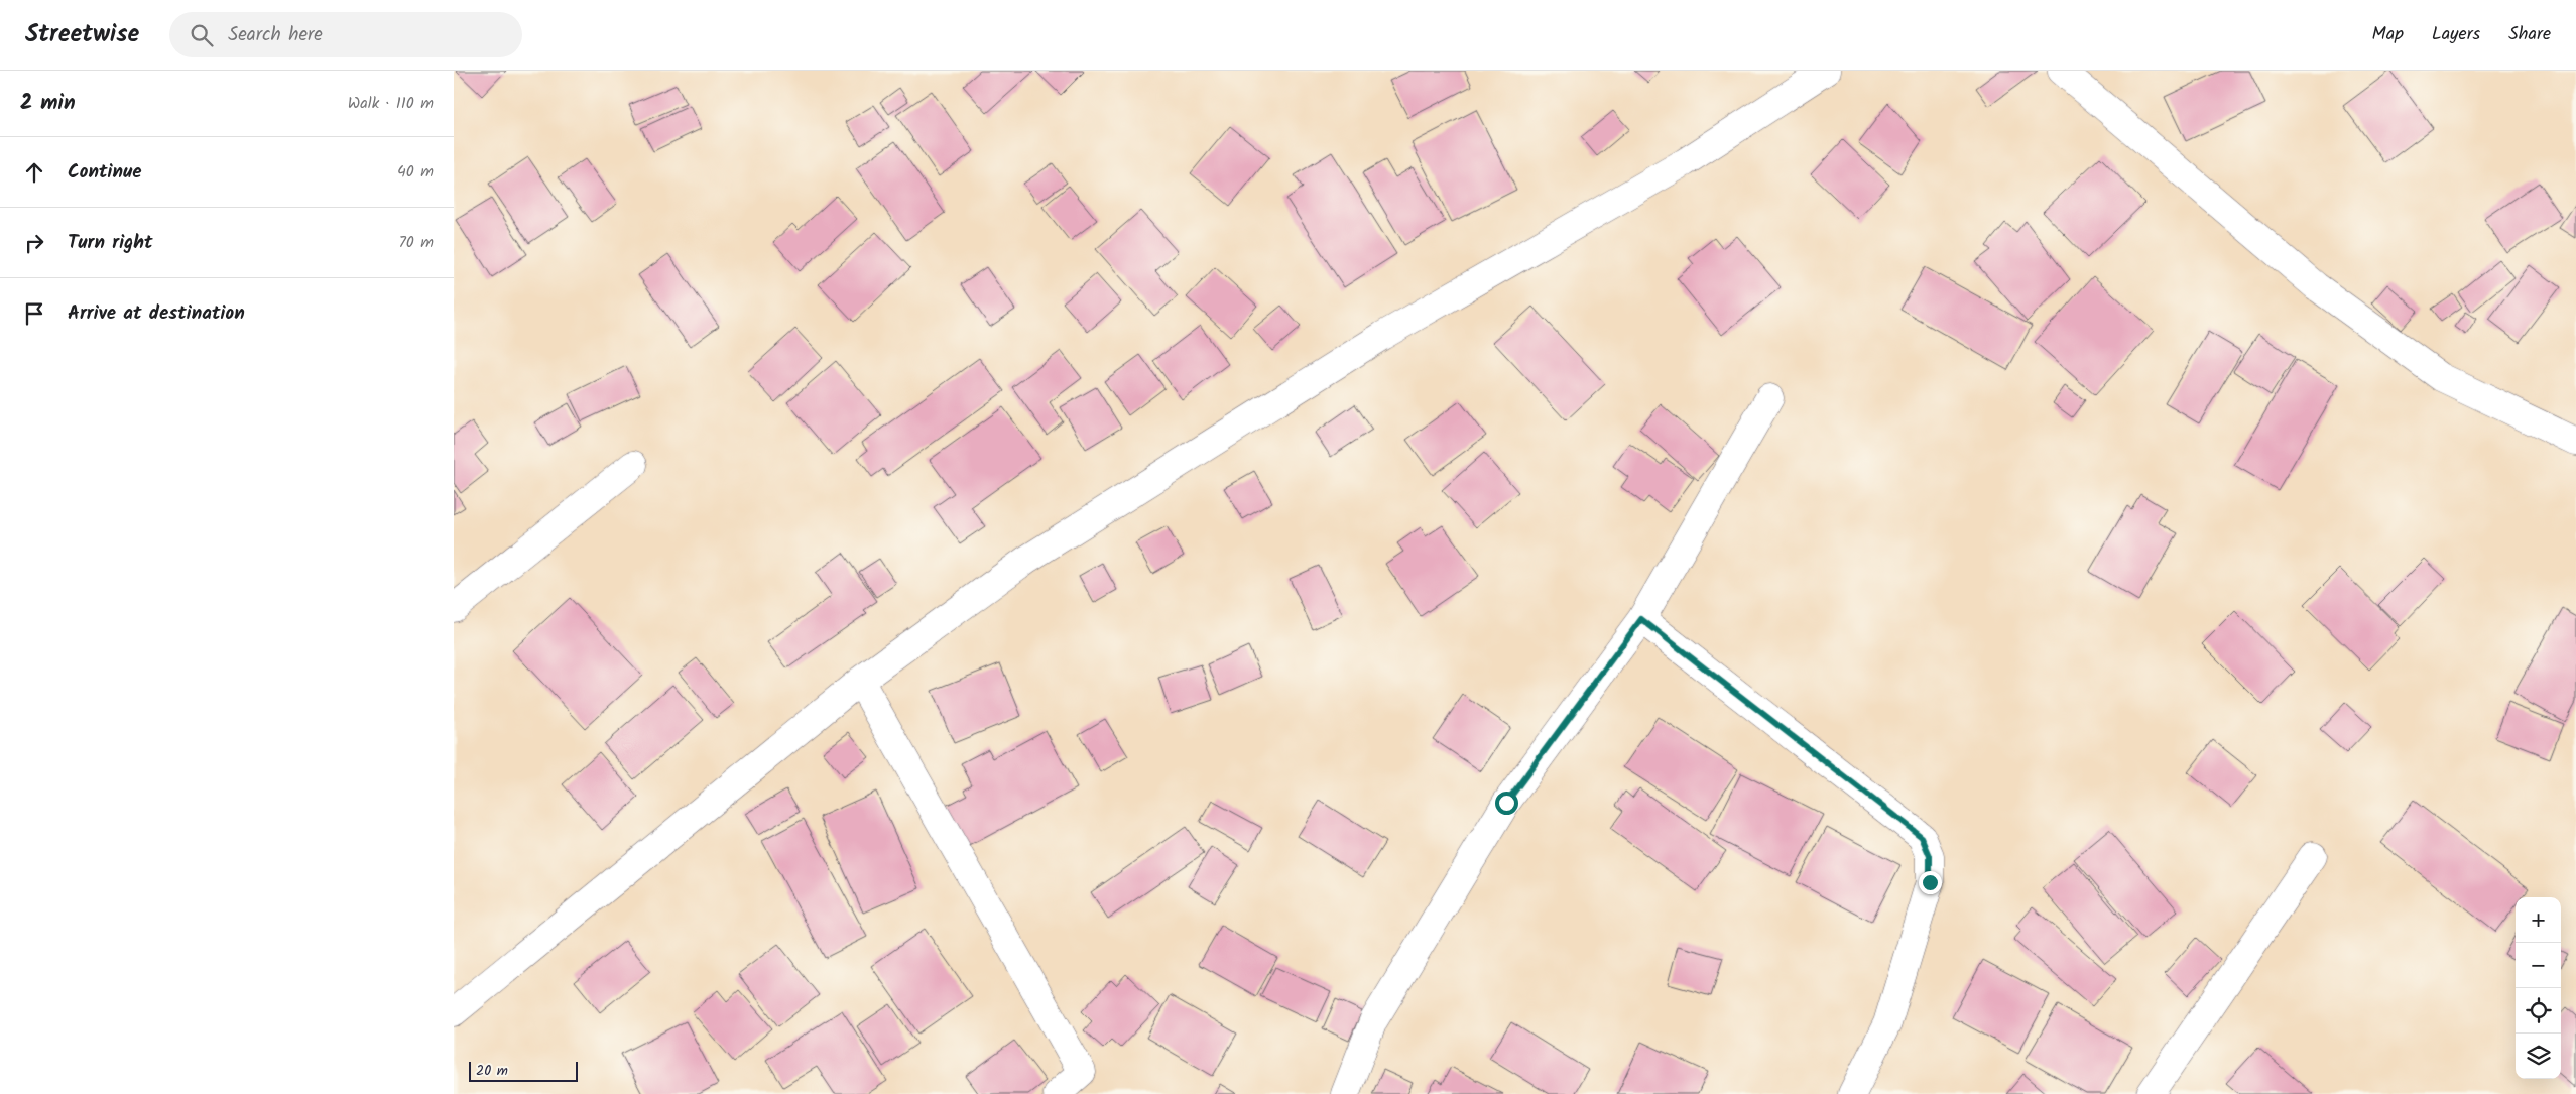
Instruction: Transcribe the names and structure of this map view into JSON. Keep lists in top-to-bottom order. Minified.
{"scale_bar":"20 m","page":{"header":"Streetwise","search":"Search here","nav":["Map","Layers","Share"],"heading":["2 min","Walk · 110 m"],"list":[["Continue","40 m"],["Turn right","70 m"],"Arrive at destination"],"map_buttons":["+","−"],"scale":"20 m"}}
